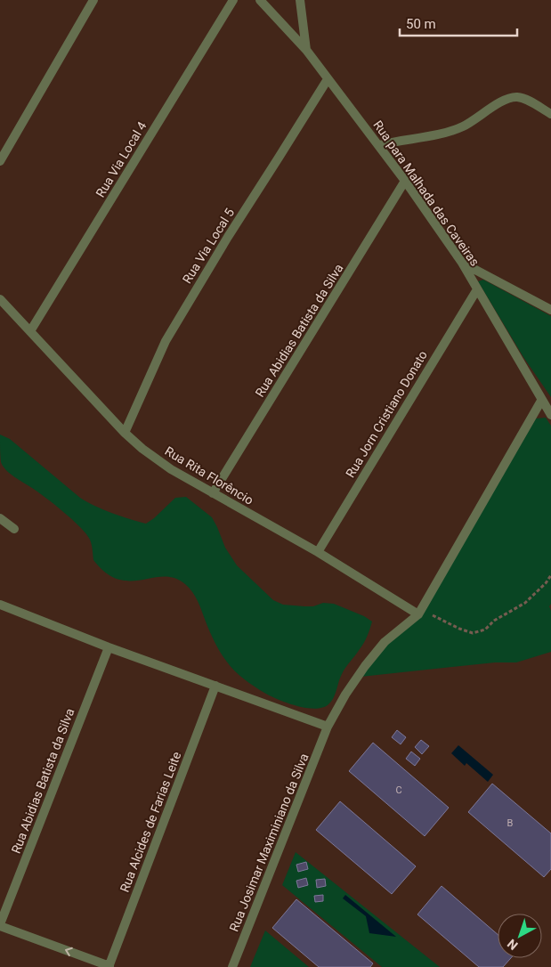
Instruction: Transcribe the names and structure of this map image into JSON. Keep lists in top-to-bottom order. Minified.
{"streets":{"street":["Rua Via Local 4","Rua para Malhada das Caveiras","Rua Via Local 5","Rua Abidias Batista da Silva","Rua Jorn Cristiano Donato","Rua Rita Florêncio","Rua Alcides de Farias Leite","Rua Josimar Maximiniano da Silva"]},"crossings":[["Rua Via Local 4","Rua Rita Florêncio"],["Rua para Malhada das Caveiras","Rua Via Local 5"],["Rua para Malhada das Caveiras","Rua Abidias Batista da Silva"],["Rua para Malhada das Caveiras","Rua Jorn Cristiano Donato"],["Rua Via Local 5","Rua Rita Florêncio"],["Rua Abidias Batista da Silva","Rua Rita Florêncio"],["Rua Jorn Cristiano Donato","Rua Rita Florêncio"],["Rua Rita Florêncio","Rua Josimar Maximiniano da Silva"]],"house_numbers":["C","B"],"scale_bar":"50 m","north":"bottom left"}
